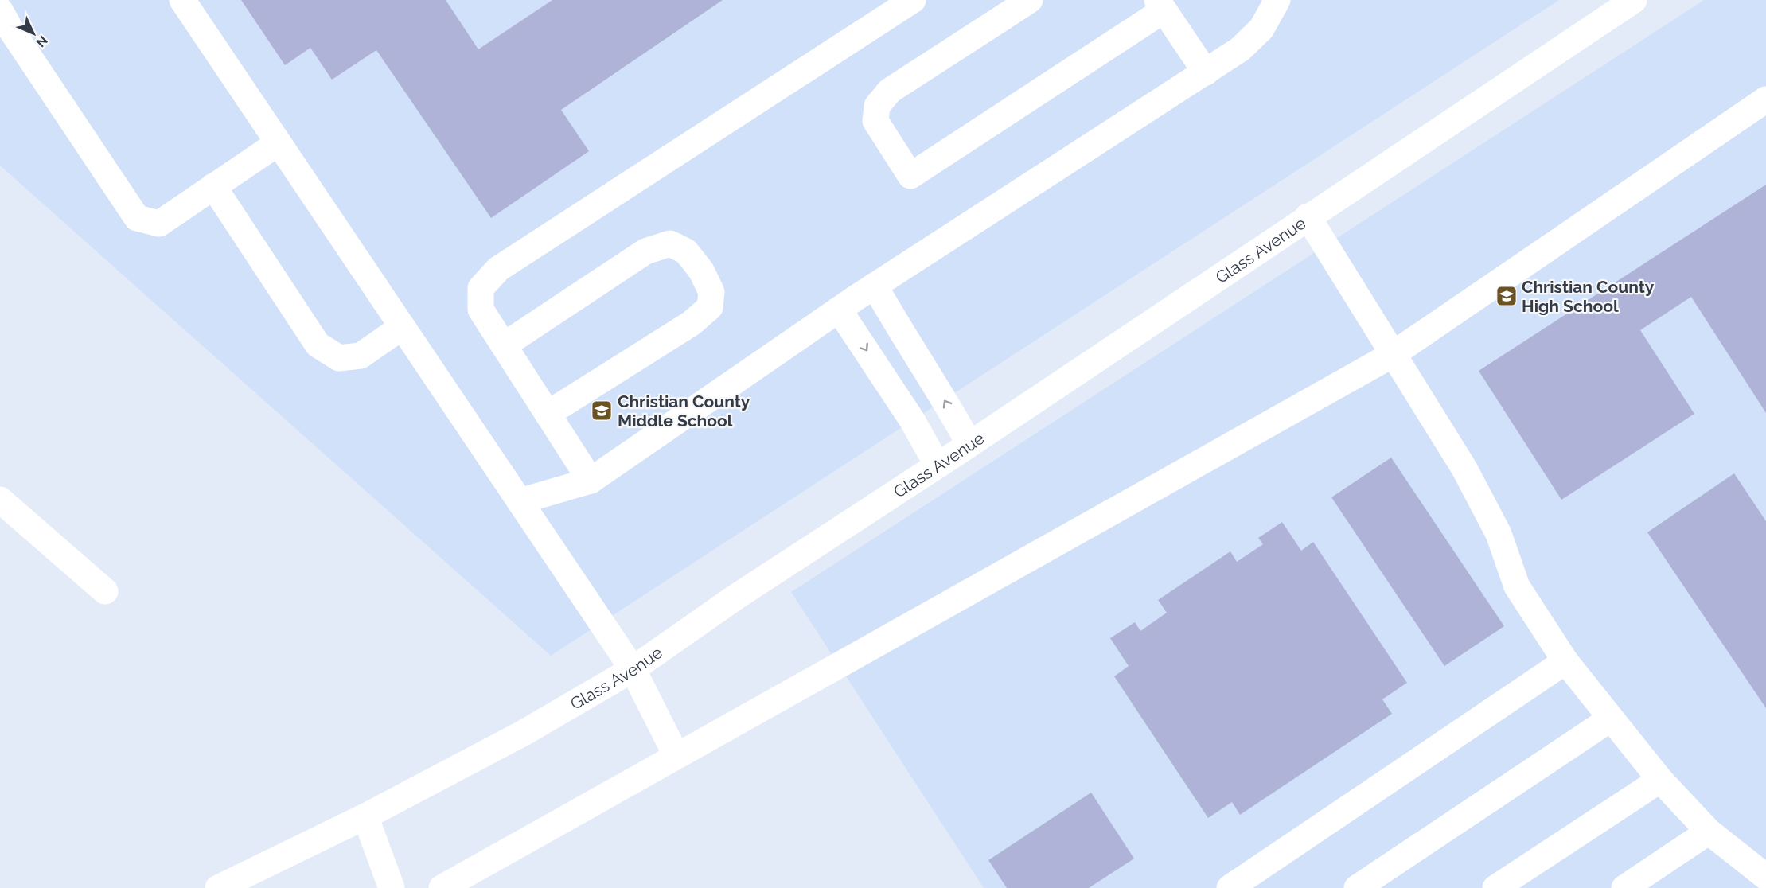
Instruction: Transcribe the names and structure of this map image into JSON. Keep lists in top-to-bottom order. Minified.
{"streets":{"street":["Glass Avenue"]},"places":{"school or university":["Christian County High School","Christian County Middle School"]},"north":"bottom right"}
